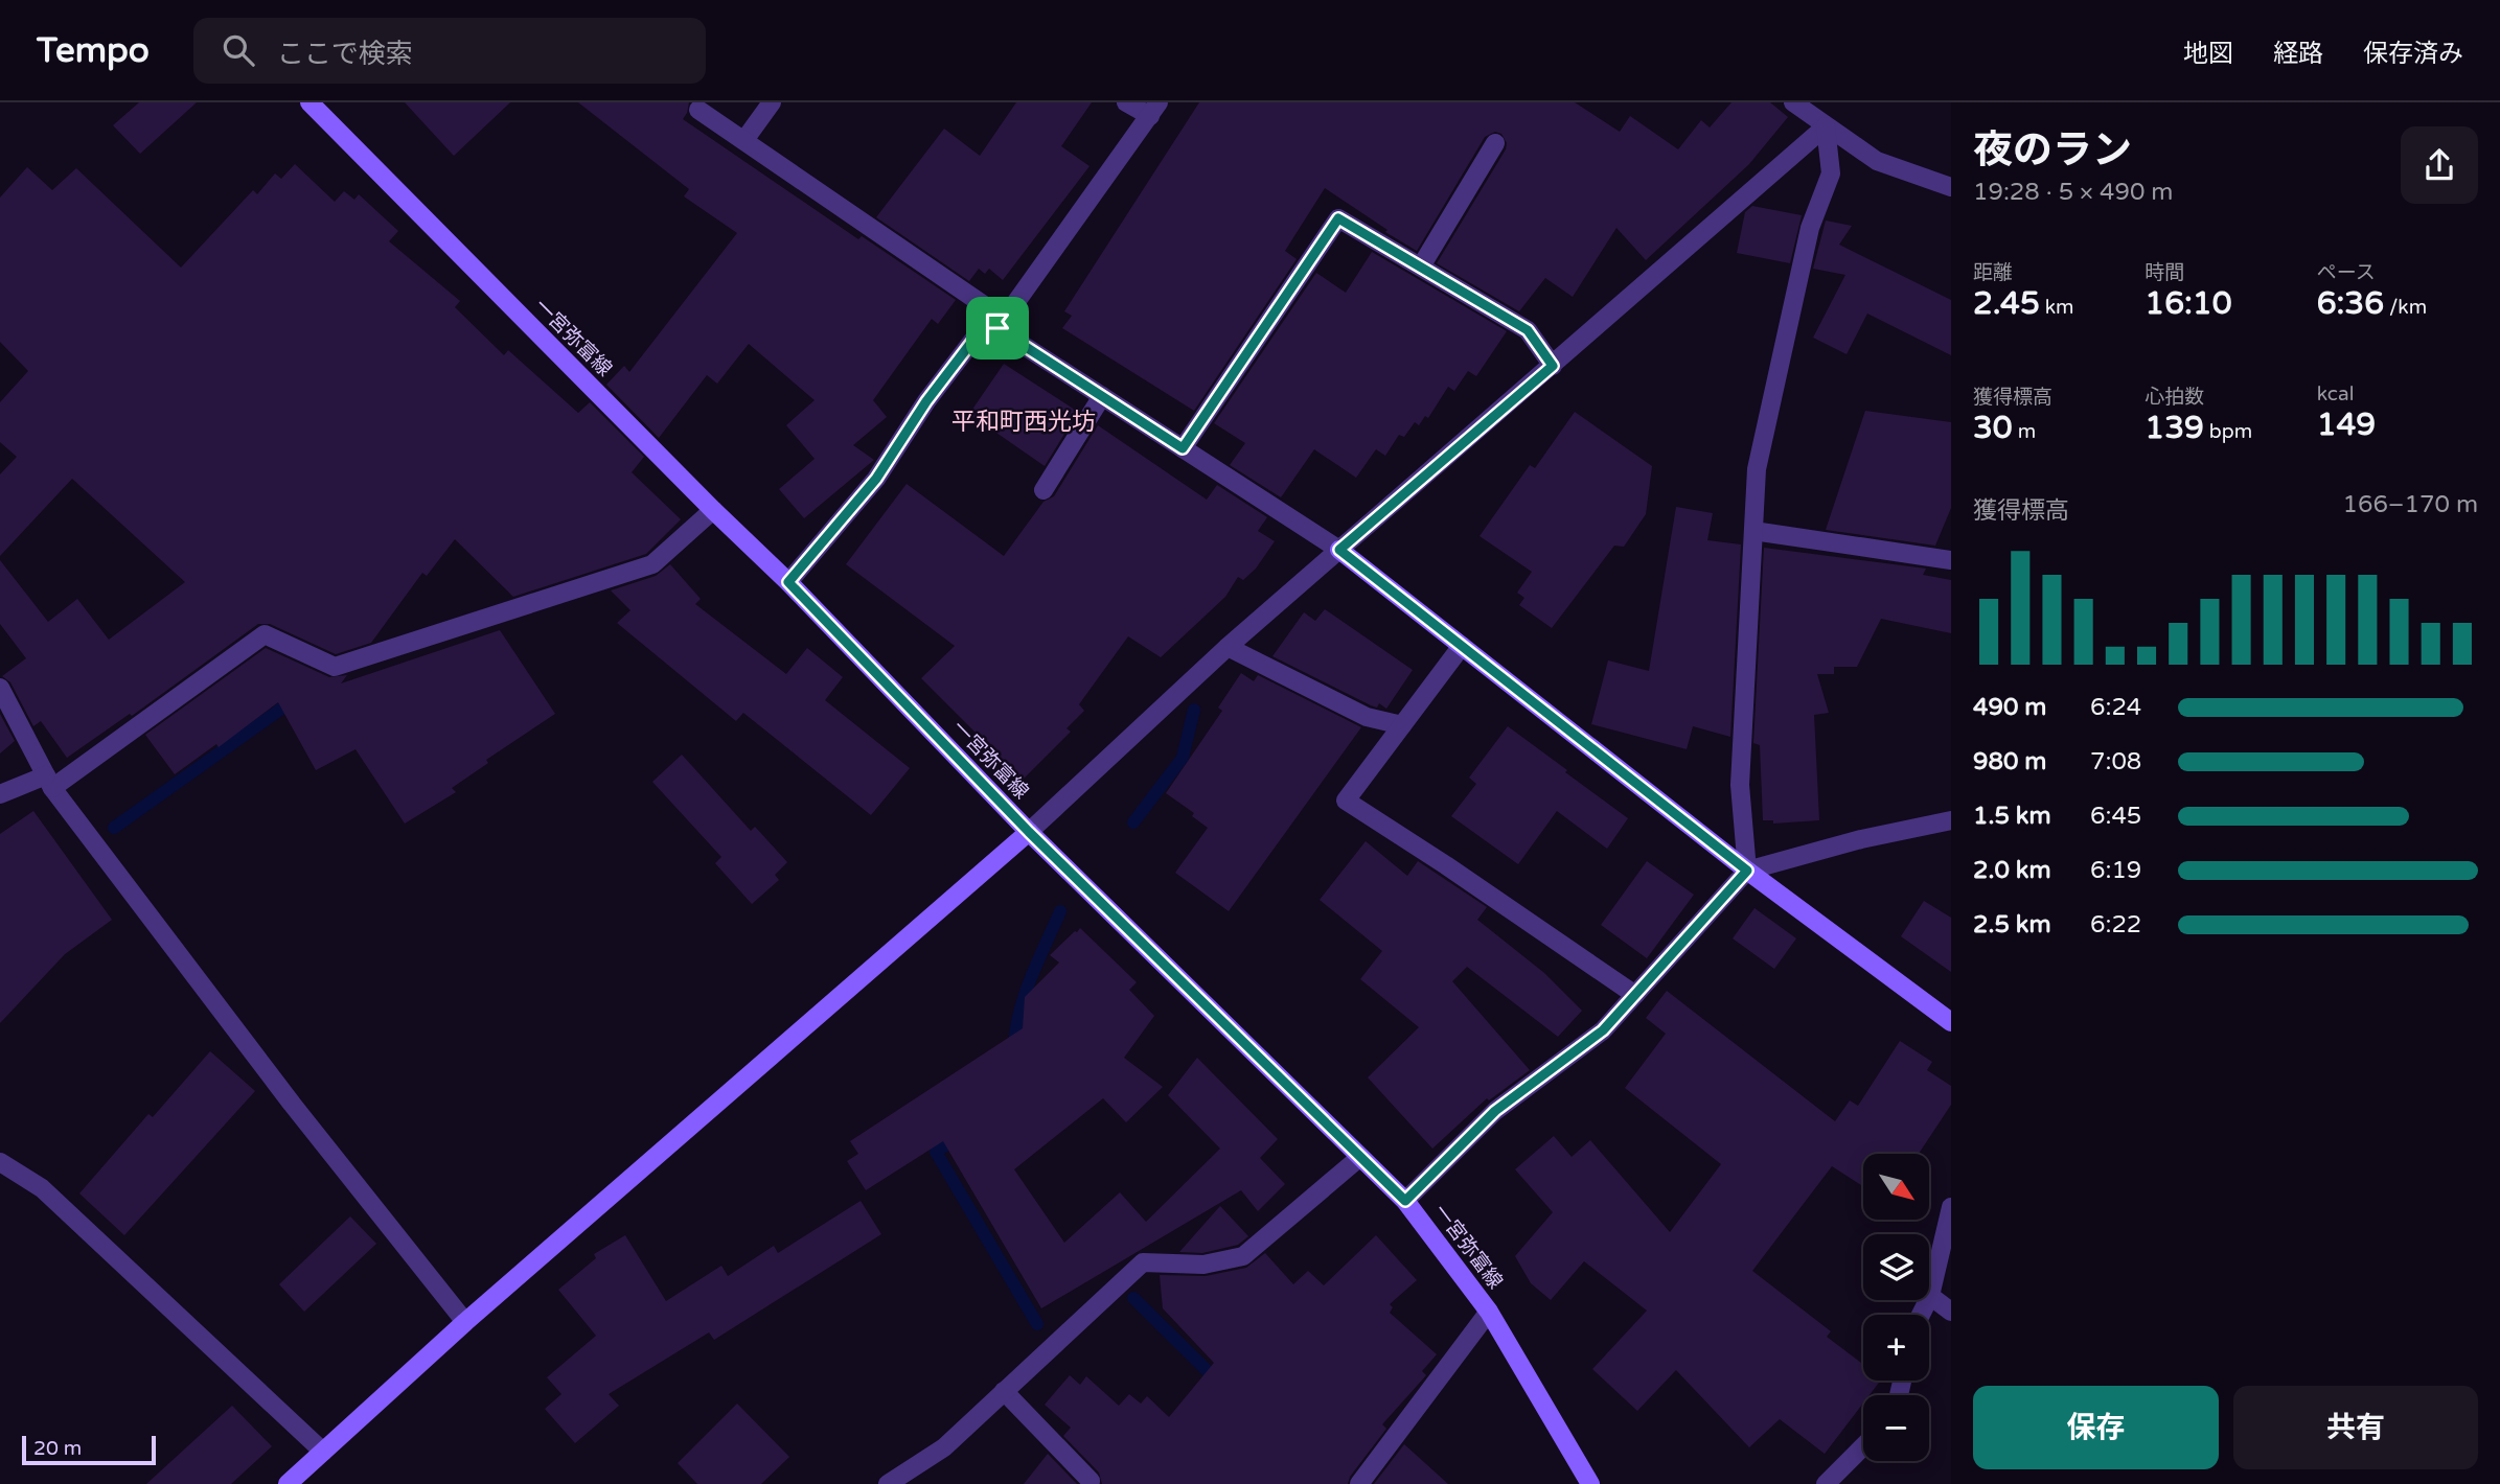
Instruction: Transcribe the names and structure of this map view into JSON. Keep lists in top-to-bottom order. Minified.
{"streets":{"main road":["一宮弥富線"]},"districts":["平和町西光坊"],"scale_bar":"20 m","north":"bottom right","page":{"header":"Tempo","search":"ここで検索","nav":["地図","経路","保存済み"],"heading":["夜のラン","19:28 · 5 × 490 m"],"stats":[["距離","2.45 km"],["時間","16:10"],["ペース","6:36 /km"],["獲得標高","30 m"],["心拍数","139 bpm"],["kcal","149"]],"chart":["獲得標高","166–170 m"],"list":[{"name":"490 m","note":"6:24"},{"name":"980 m","note":"7:08"},{"name":"1.5 km","note":"6:45"},{"name":"2.0 km","note":"6:19"},{"name":"2.5 km","note":"6:22"}],"map_buttons":["+","−"],"buttons":["保存","共有"],"scale":"20 m"}}
